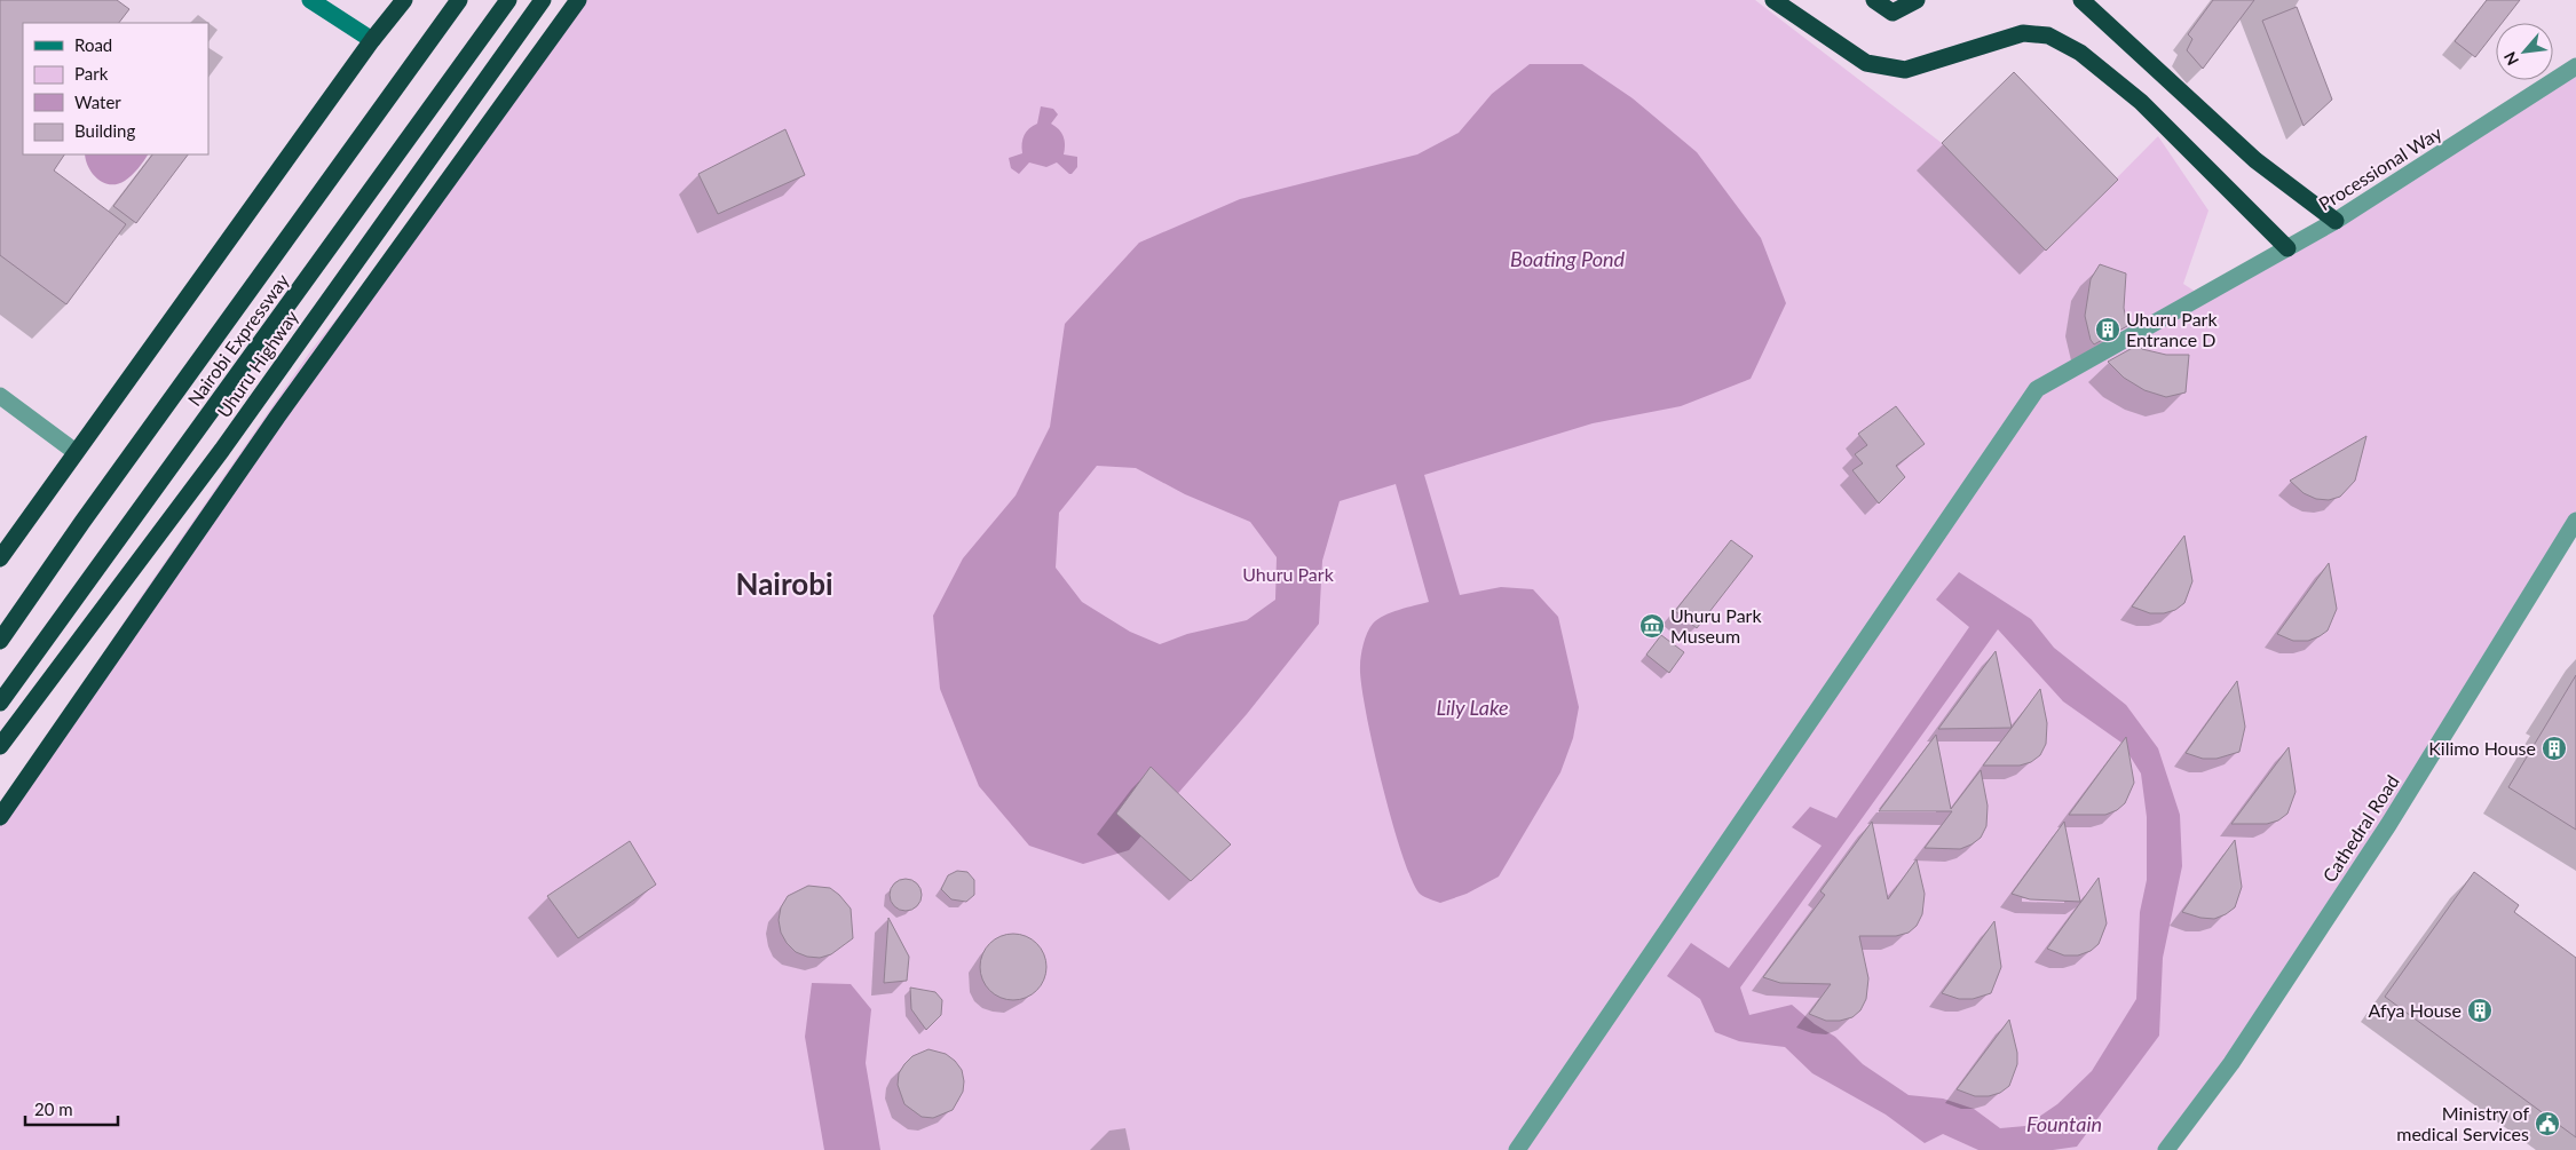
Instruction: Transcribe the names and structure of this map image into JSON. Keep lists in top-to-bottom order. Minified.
{"streets":{"highway":["Nairobi Expressway","Uhuru Highway"],"street":["Processional Way","Cathedral Road"]},"districts":["Nairobi"],"water":["Boating Pond","Lily Lake","Fountain"],"parks":["Uhuru Park"],"places":{"building":["Uhuru Park Entrance D","Kilimo House","Afya House"],"museum":["Uhuru Park Museum"],"public building":["Ministry of medical Services"]},"legend":["Road","Park","Water","Building"],"scale_bar":"20 m","north":"bottom left"}
